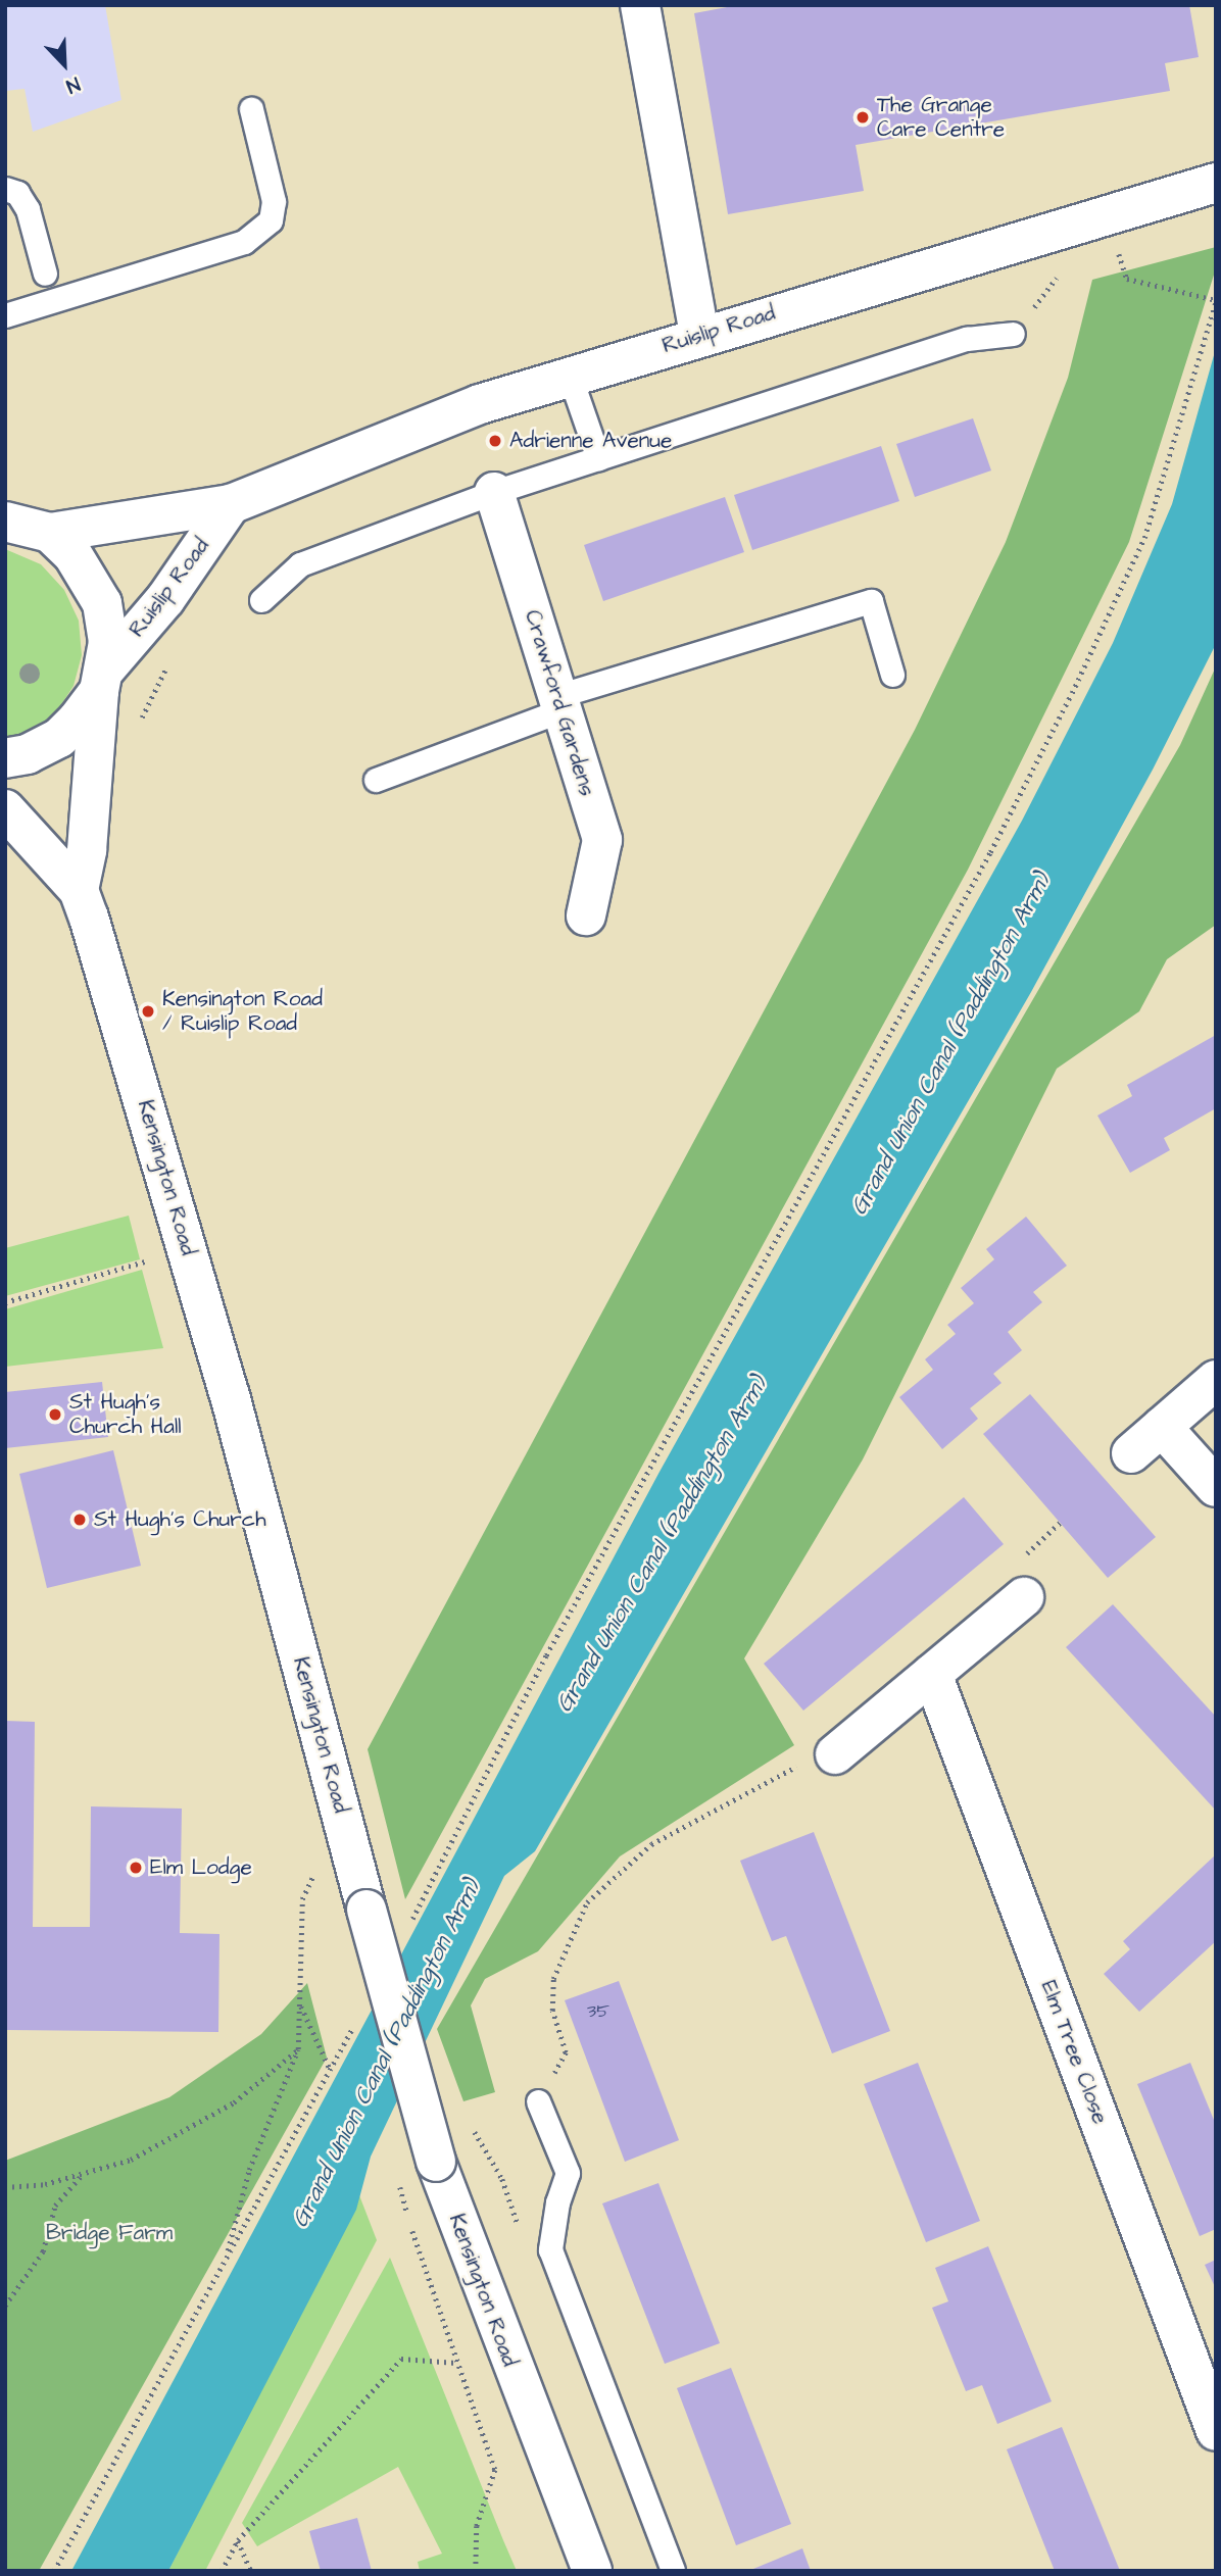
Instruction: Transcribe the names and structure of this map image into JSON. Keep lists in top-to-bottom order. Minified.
{"streets":{"street":["Ruislip Road","Crawford Gardens","Kensington Road","Elm Tree Close"]},"crossings":[["Ruislip Road","Kensington Road"]],"water":["Grand Union Canal (Paddington Arm)"],"parks":["Bridge Farm"],"places":["The Grange Care Centre","Adrienne Avenue","Kensington Road / Ruislip Road","St Hugh's Church Hall","St Hugh's Church","Elm Lodge"],"house_numbers":["35"],"north":"bottom right"}
